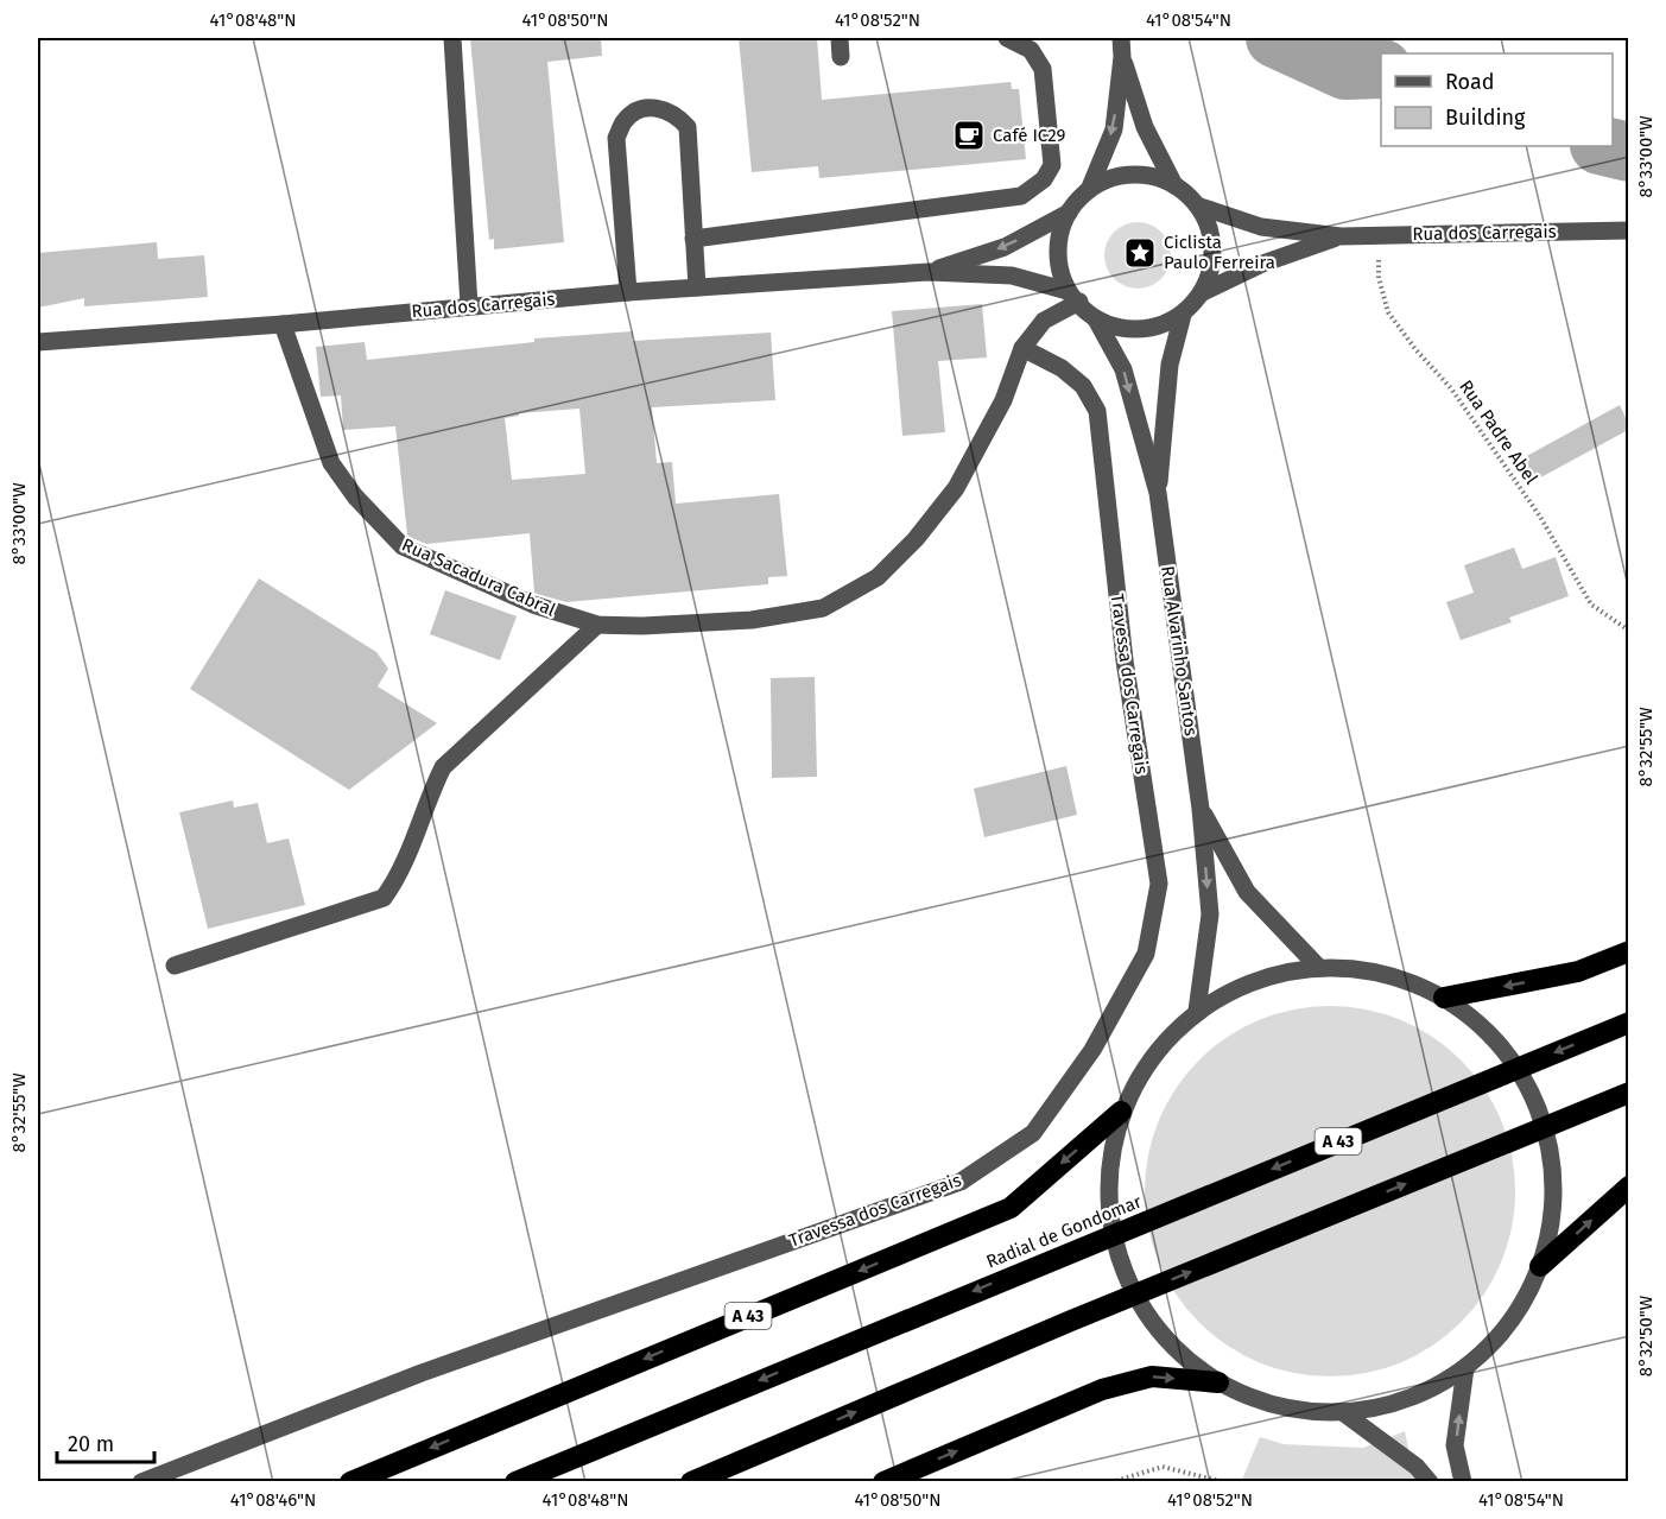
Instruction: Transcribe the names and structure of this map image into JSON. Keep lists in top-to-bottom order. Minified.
{"streets":{"highway":["A 43","Radial de Gondomar"],"street":["Rua dos Carregais","Rua Sacadura Cabral","Rua Alvarinho Santos","Travessa dos Carregais"],"path":["Rua Padre Abel"]},"crossings":[["Rua dos Carregais","Rua Padre Abel"],["Rua dos Carregais","Rua Sacadura Cabral"],["Rua dos Carregais","Rua Alvarinho Santos"],["Rua Sacadura Cabral","Rua Alvarinho Santos"],["Rua Sacadura Cabral","Travessa dos Carregais"]],"places":{"cafe":["Café IC29"],"place":["Ciclista Paulo Ferreira"]},"legend":["Road","Building"],"scale_bar":"20 m","coordinates":["41°08'48\"N","41°08'50\"N","41°08'52\"N","41°08'54\"N","8°33'00\"W","8°32'55\"W","8°32'50\"W","41°08'46\"N"]}
